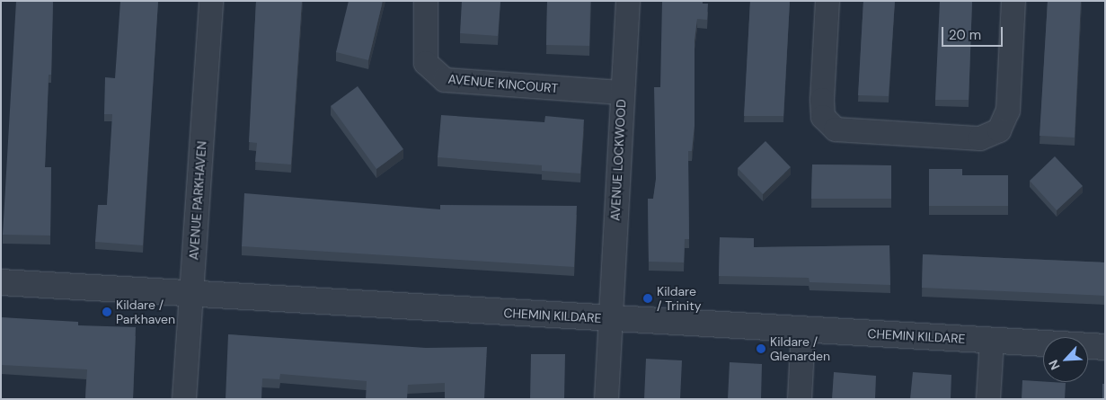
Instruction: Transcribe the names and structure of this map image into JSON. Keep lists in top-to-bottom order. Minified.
{"streets":{"street":["AVENUE KINCOURT","AVENUE LOCKWOOD","AVENUE PARKHAVEN","CHEMIN KILDARE"]},"crossings":[["AVENUE KINCOURT","AVENUE LOCKWOOD"],["AVENUE LOCKWOOD","CHEMIN KILDARE"],["AVENUE PARKHAVEN","CHEMIN KILDARE"]],"places":["Kildare / Trinity","Kildare / Parkhaven","Kildare / Glenarden"],"scale_bar":"20 m","north":"bottom left"}
